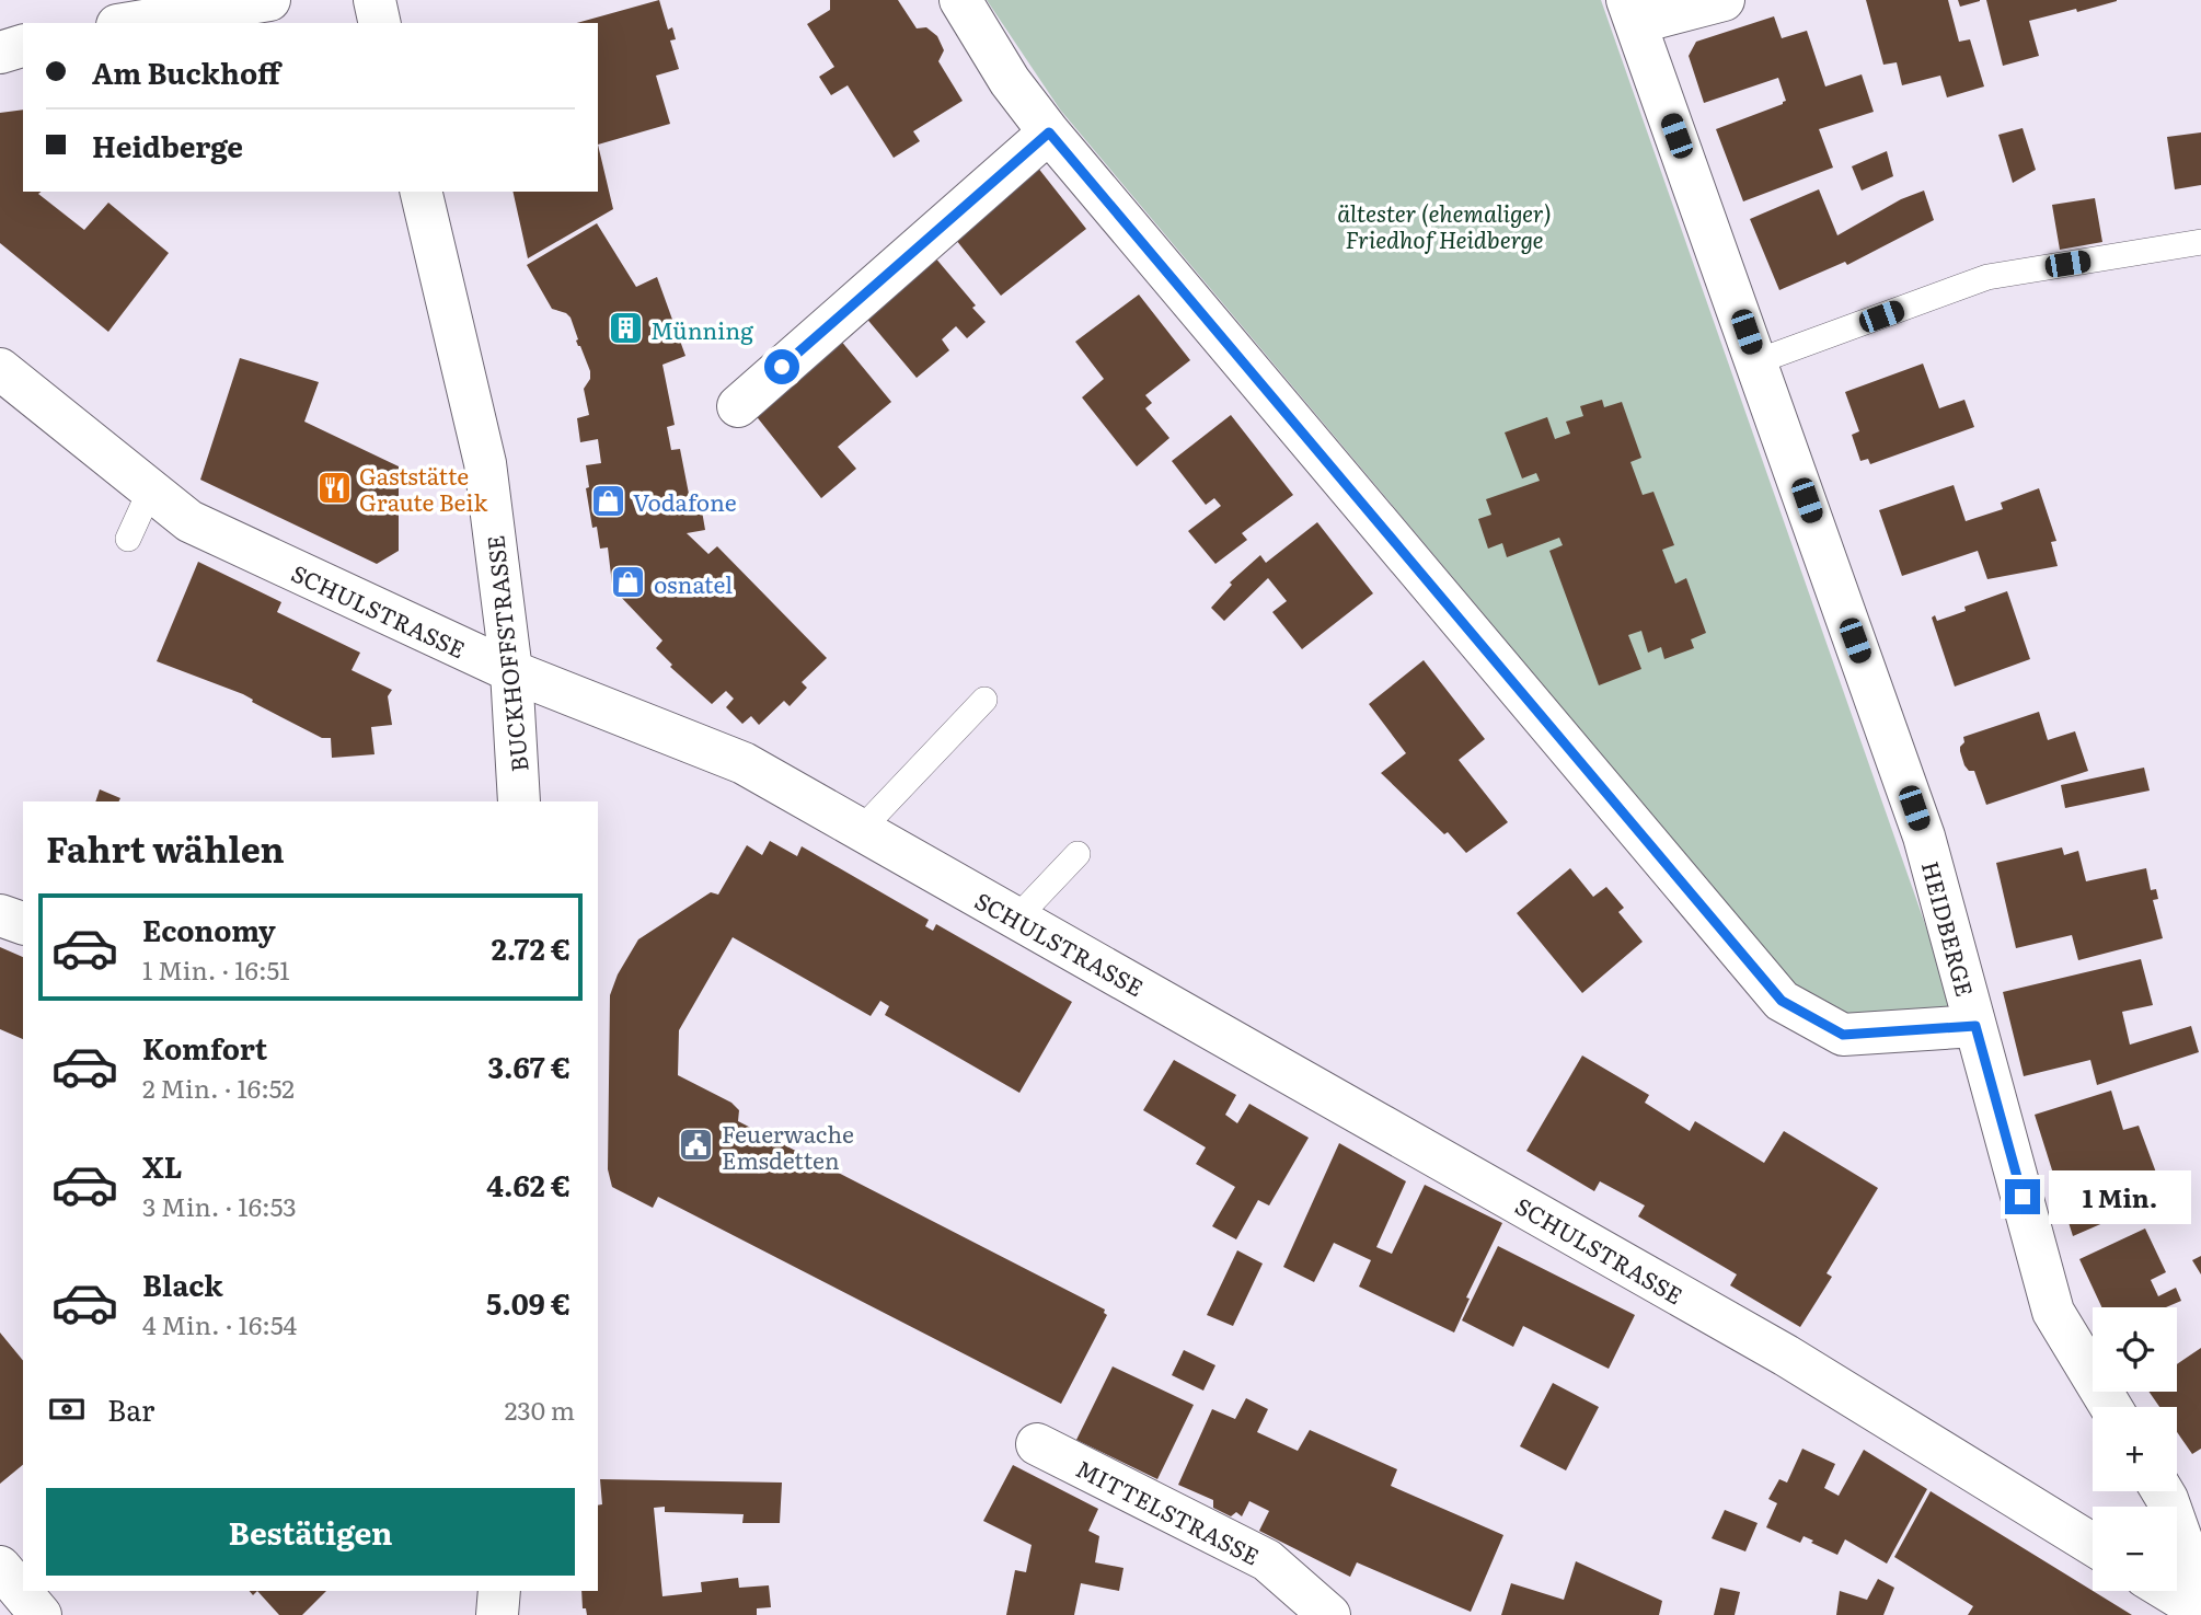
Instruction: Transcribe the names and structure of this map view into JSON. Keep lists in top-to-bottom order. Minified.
{"streets":{"street":["SCHULSTRASSE","BUCKHOFFSTRASSE","HEIDBERGE","MITTELSTRASSE"]},"crossings":[["SCHULSTRASSE","BUCKHOFFSTRASSE"]],"parks":["ältester (ehemaliger) Friedhof Heidberge"],"places":{"building":["Münning"],"restaurant":["Gaststätte Graute Beik"],"shop":["Vodafone","osnatel"],"public building":["Feuerwache Emsdetten"]},"page":{"banner":["Am Buckhoff","Heidberge"],"heading":"Fahrt wählen","list":[{"name":"Economy","note":"1 Min. · 16:51","value":"2.72 €"},{"name":"Komfort","note":"2 Min. · 16:52","value":"3.67 €"},{"name":"XL","note":"3 Min. · 16:53","value":"4.62 €"},{"name":"Black","note":"4 Min. · 16:54","value":"5.09 €"}],"bubble":"1 Min.","map_buttons":["+","−"],"pay":["Bar","230 m"],"buttons":"Bestätigen"}}
